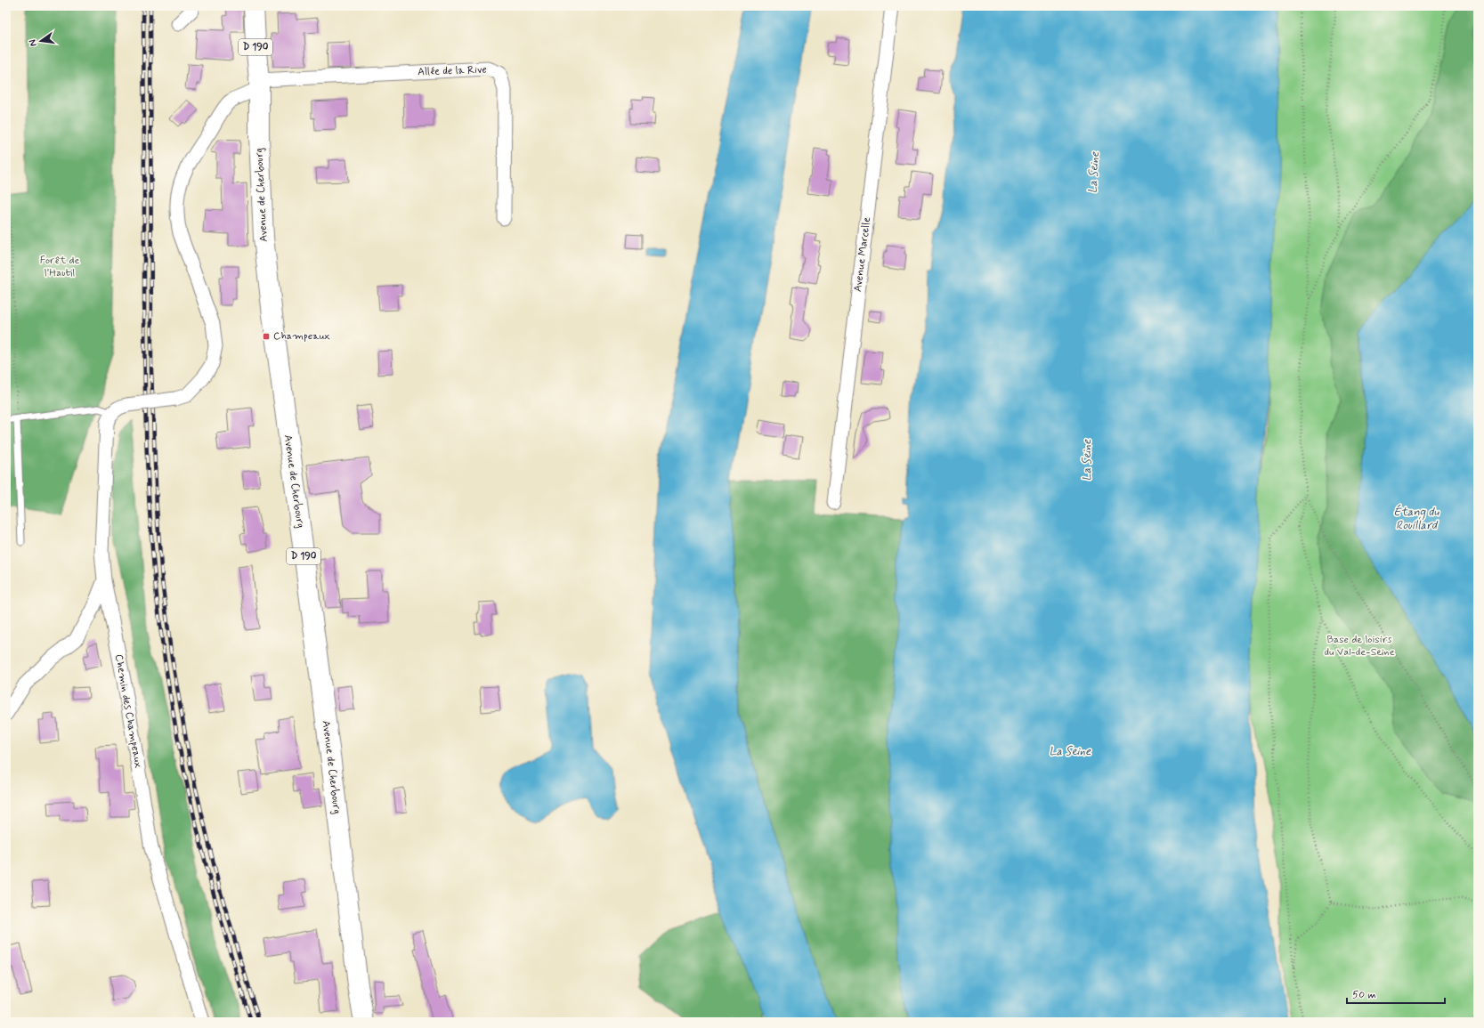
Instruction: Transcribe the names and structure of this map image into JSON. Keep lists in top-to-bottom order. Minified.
{"streets":{"main road":["D 190","Avenue de Cherbourg"],"street":["Allée de la Rive","Avenue Marcelle","Chemin des Champeaux"]},"crossings":[["D 190","Allée de la Rive"],["D 190","Avenue de Cherbourg"],["Allée de la Rive","Avenue de Cherbourg"]],"water":["La Seine","Étang du Rouillard"],"parks":["Forêt de l'Hautil","Base de loisirs du Val-de-Seine"],"places":{"transit":["Champeaux"]},"scale_bar":"50 m","north":"left"}
